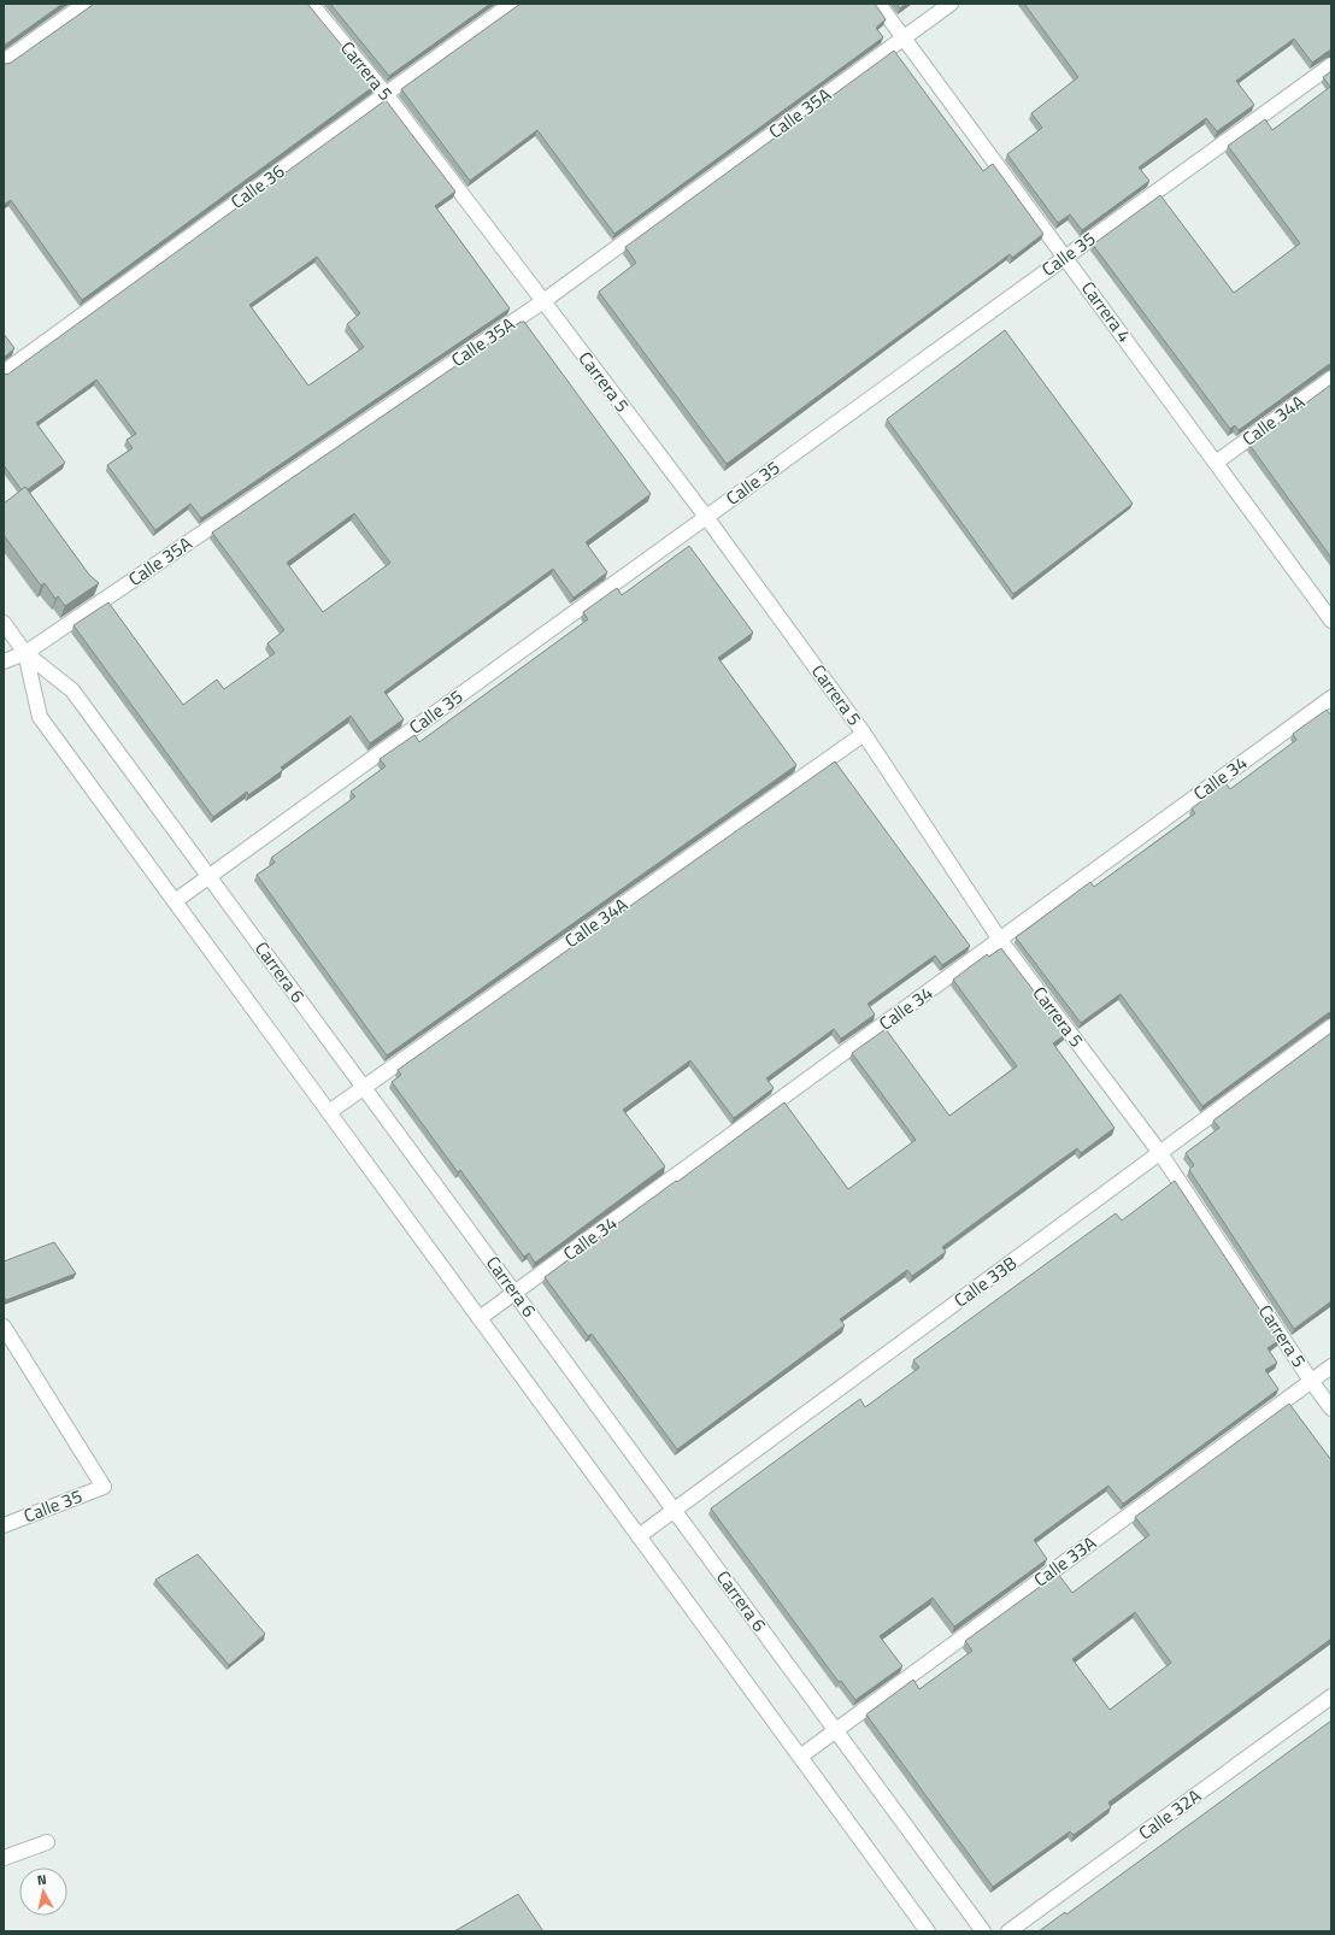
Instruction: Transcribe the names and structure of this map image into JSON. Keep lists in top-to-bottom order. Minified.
{"streets":{"street":["Carrera 5","Calle 35A","Calle 36","Calle 35","Carrera 4","Calle 34A","Calle 34","Carrera 6","Calle 33B","Calle 33A","Calle 32A"]},"crossings":[["Carrera 5","Calle 35A"],["Carrera 5","Calle 36"],["Carrera 5","Calle 35"],["Carrera 5","Calle 34A"],["Carrera 5","Calle 34"],["Carrera 5","Calle 33B"],["Carrera 5","Calle 33A"],["Calle 35A","Carrera 4"],["Calle 35A","Carrera 6"],["Calle 35","Carrera 4"],["Calle 35","Carrera 6"],["Carrera 4","Calle 34A"],["Calle 34A","Carrera 6"],["Calle 34","Carrera 6"],["Carrera 6","Calle 33B"],["Carrera 6","Calle 33A"]],"north":"top"}
